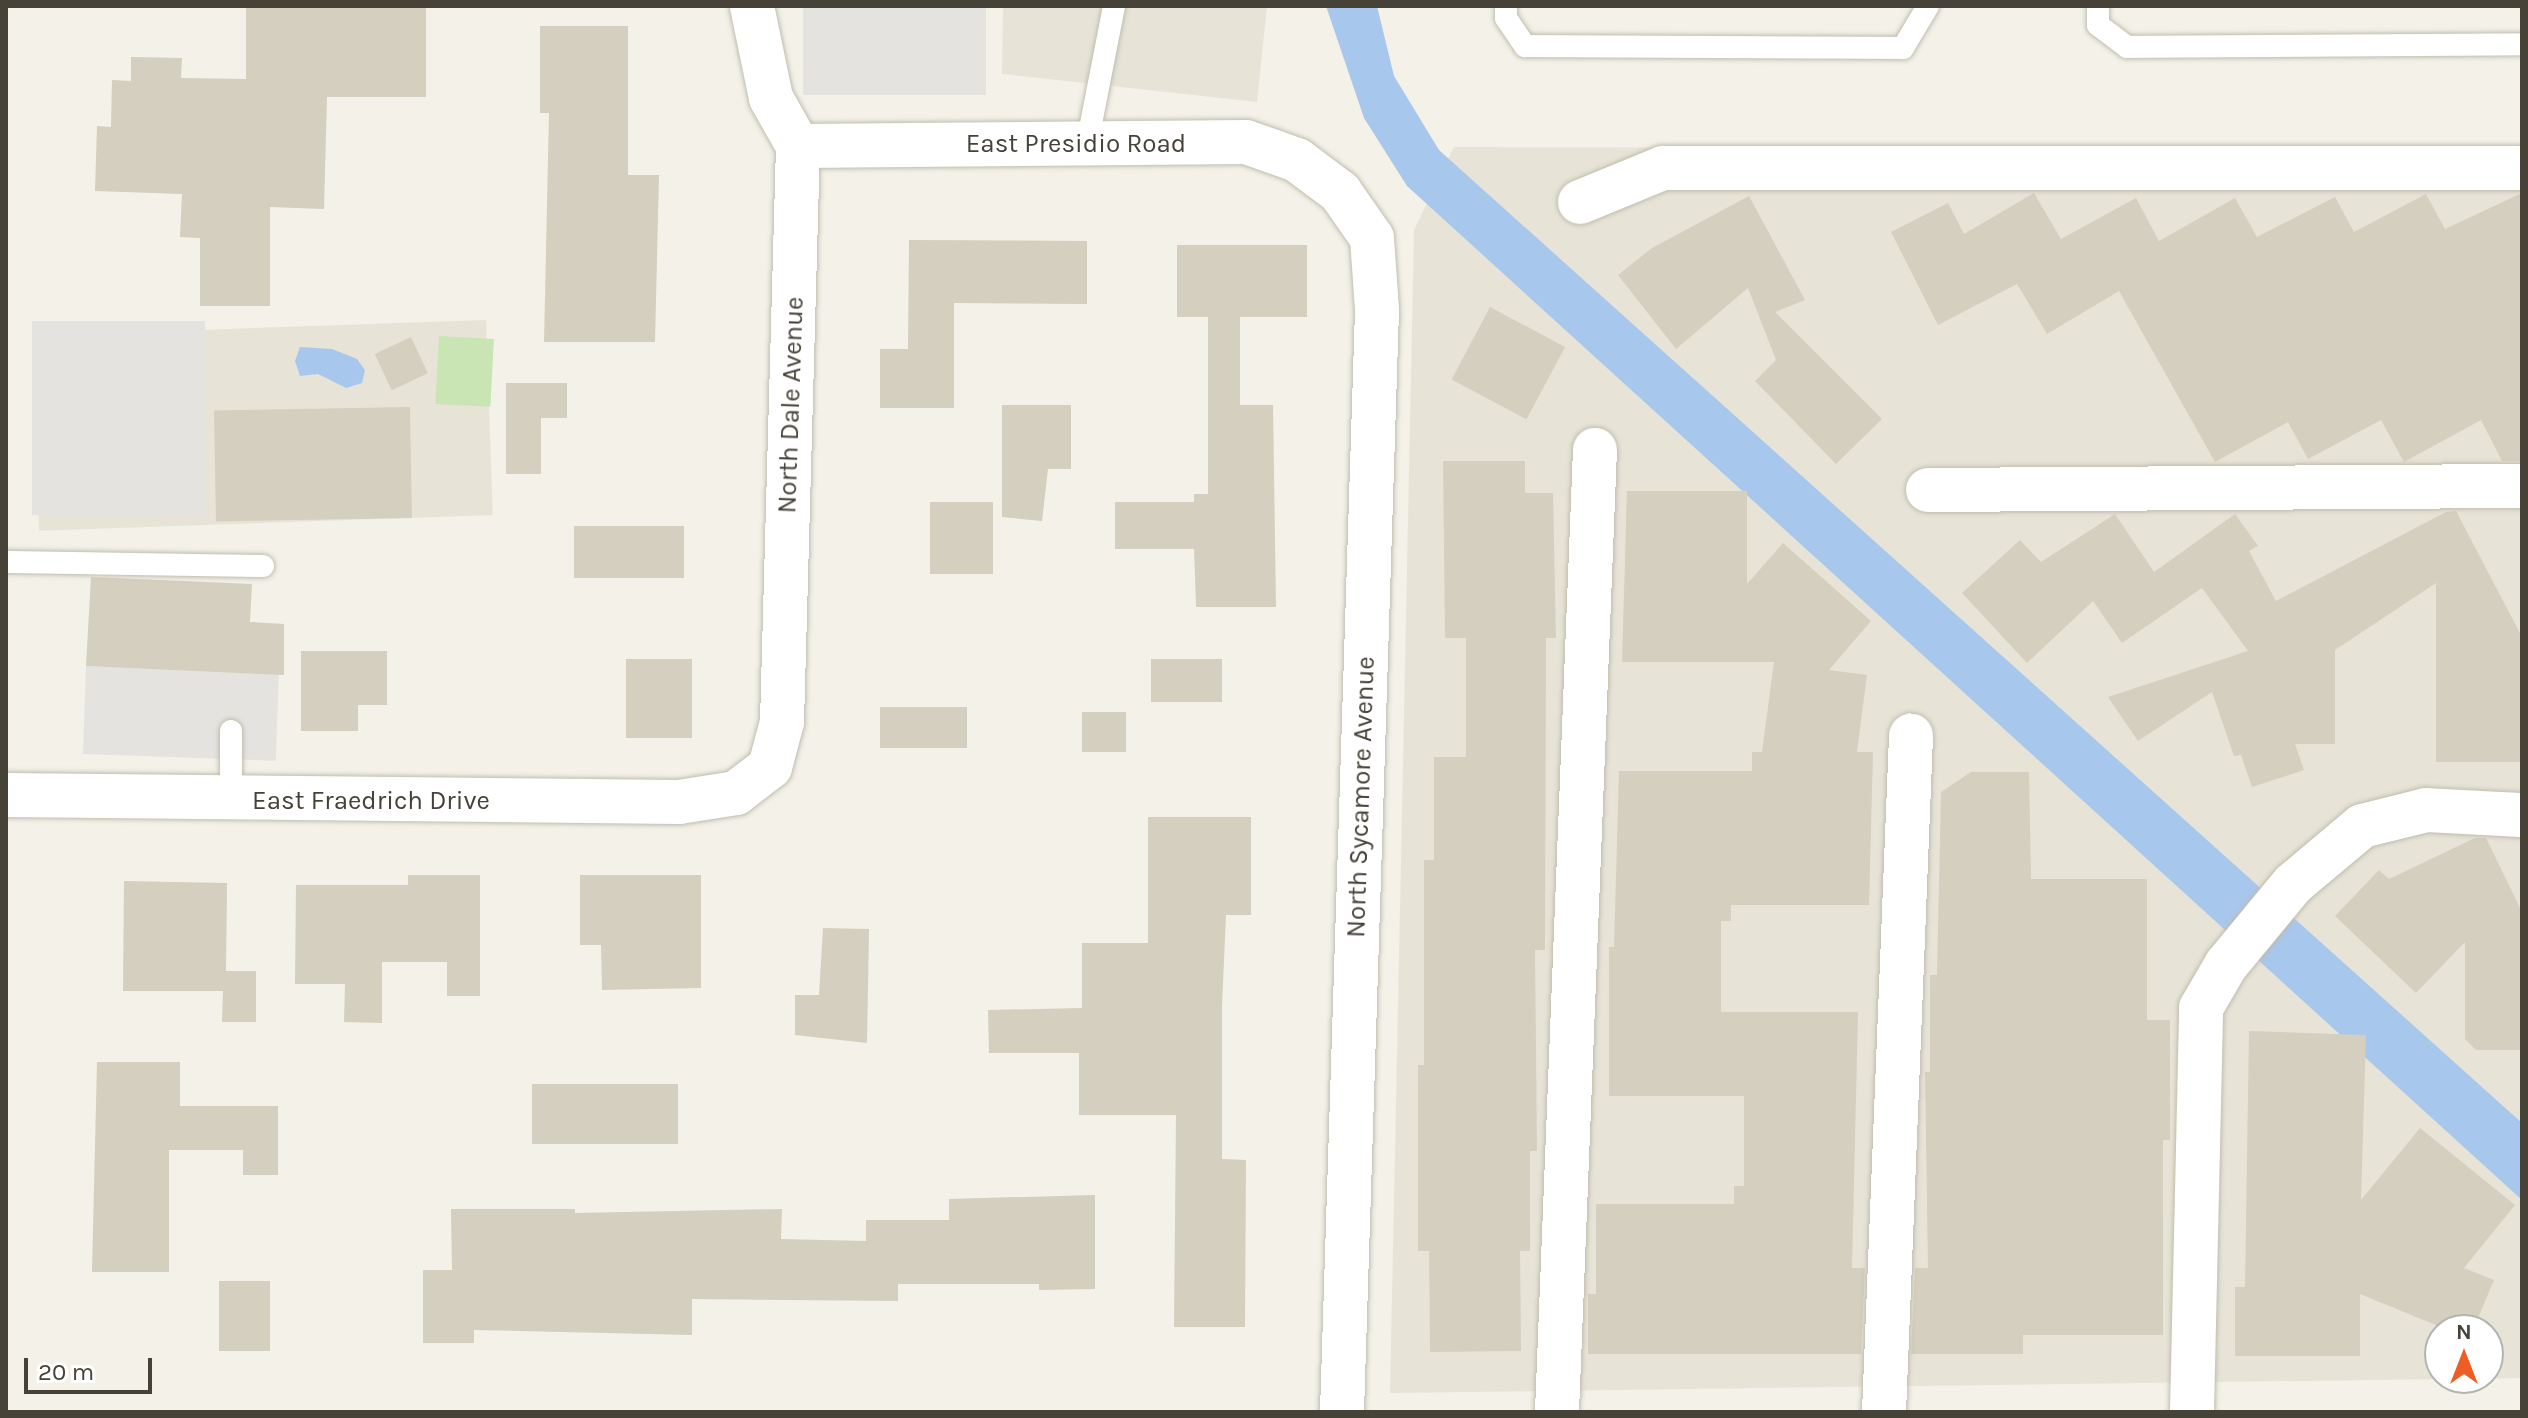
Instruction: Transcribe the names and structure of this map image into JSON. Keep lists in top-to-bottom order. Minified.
{"streets":{"street":["East Presidio Road","North Dale Avenue","North Sycamore Avenue","East Fraedrich Drive"]},"crossings":[["East Presidio Road","North Dale Avenue"],["East Presidio Road","North Sycamore Avenue"],["North Dale Avenue","East Fraedrich Drive"]],"scale_bar":"20 m","north":"top"}
